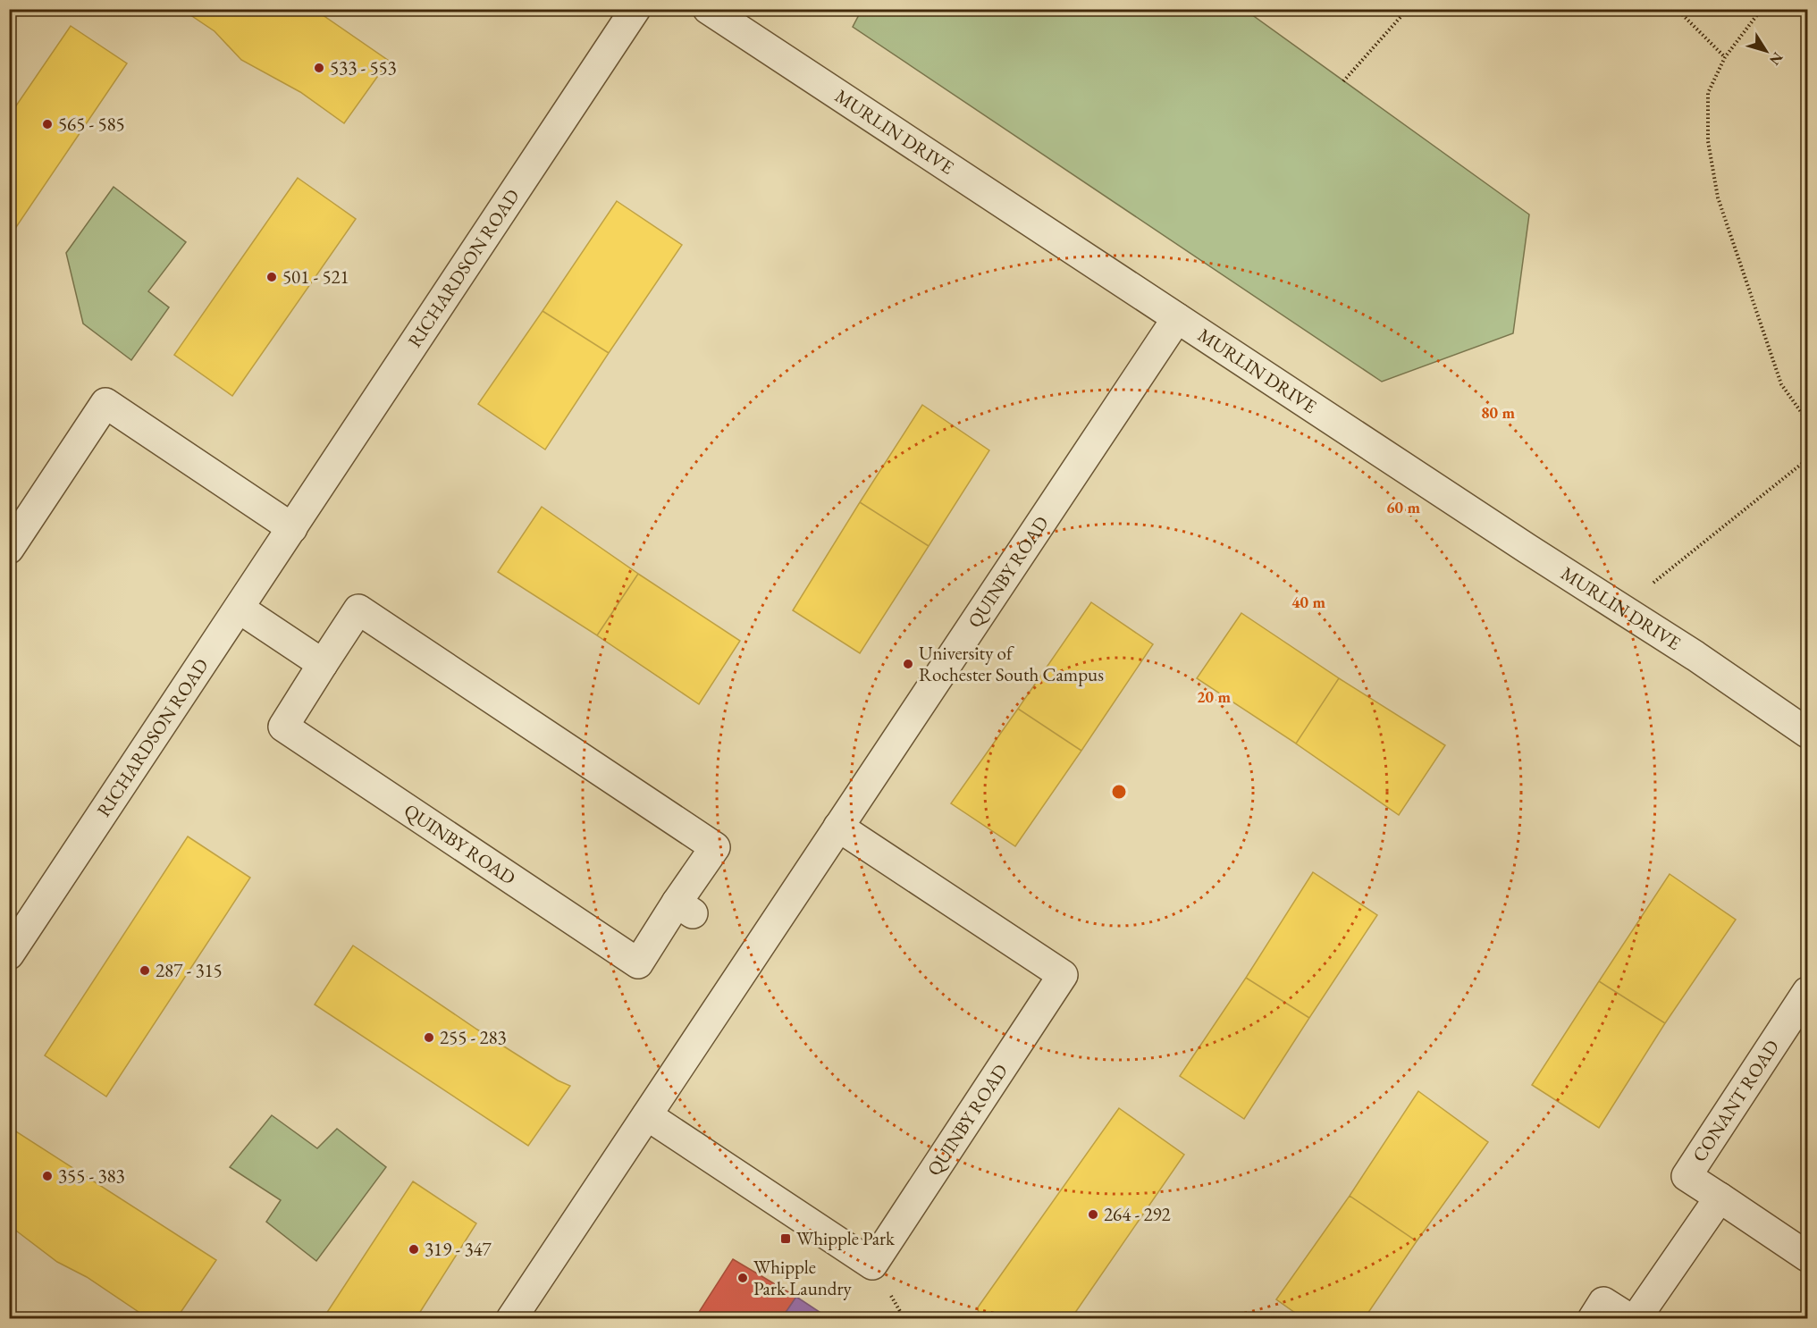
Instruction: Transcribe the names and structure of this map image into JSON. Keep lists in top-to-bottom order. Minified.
{"streets":{"street":["MURLIN DRIVE","RICHARDSON ROAD","QUINBY ROAD","CONANT ROAD"]},"crossings":[["MURLIN DRIVE","QUINBY ROAD"]],"places":{"other":["533 - 553","565 - 585","501 - 521","University of Rochester South Campus","287 - 315","255 - 283","355 - 383","264 - 292","319 - 347","Whipple Park Laundry"],"transit":["Whipple Park"]},"north":"bottom right","rings":["80 m","60 m","40 m","20 m"]}
